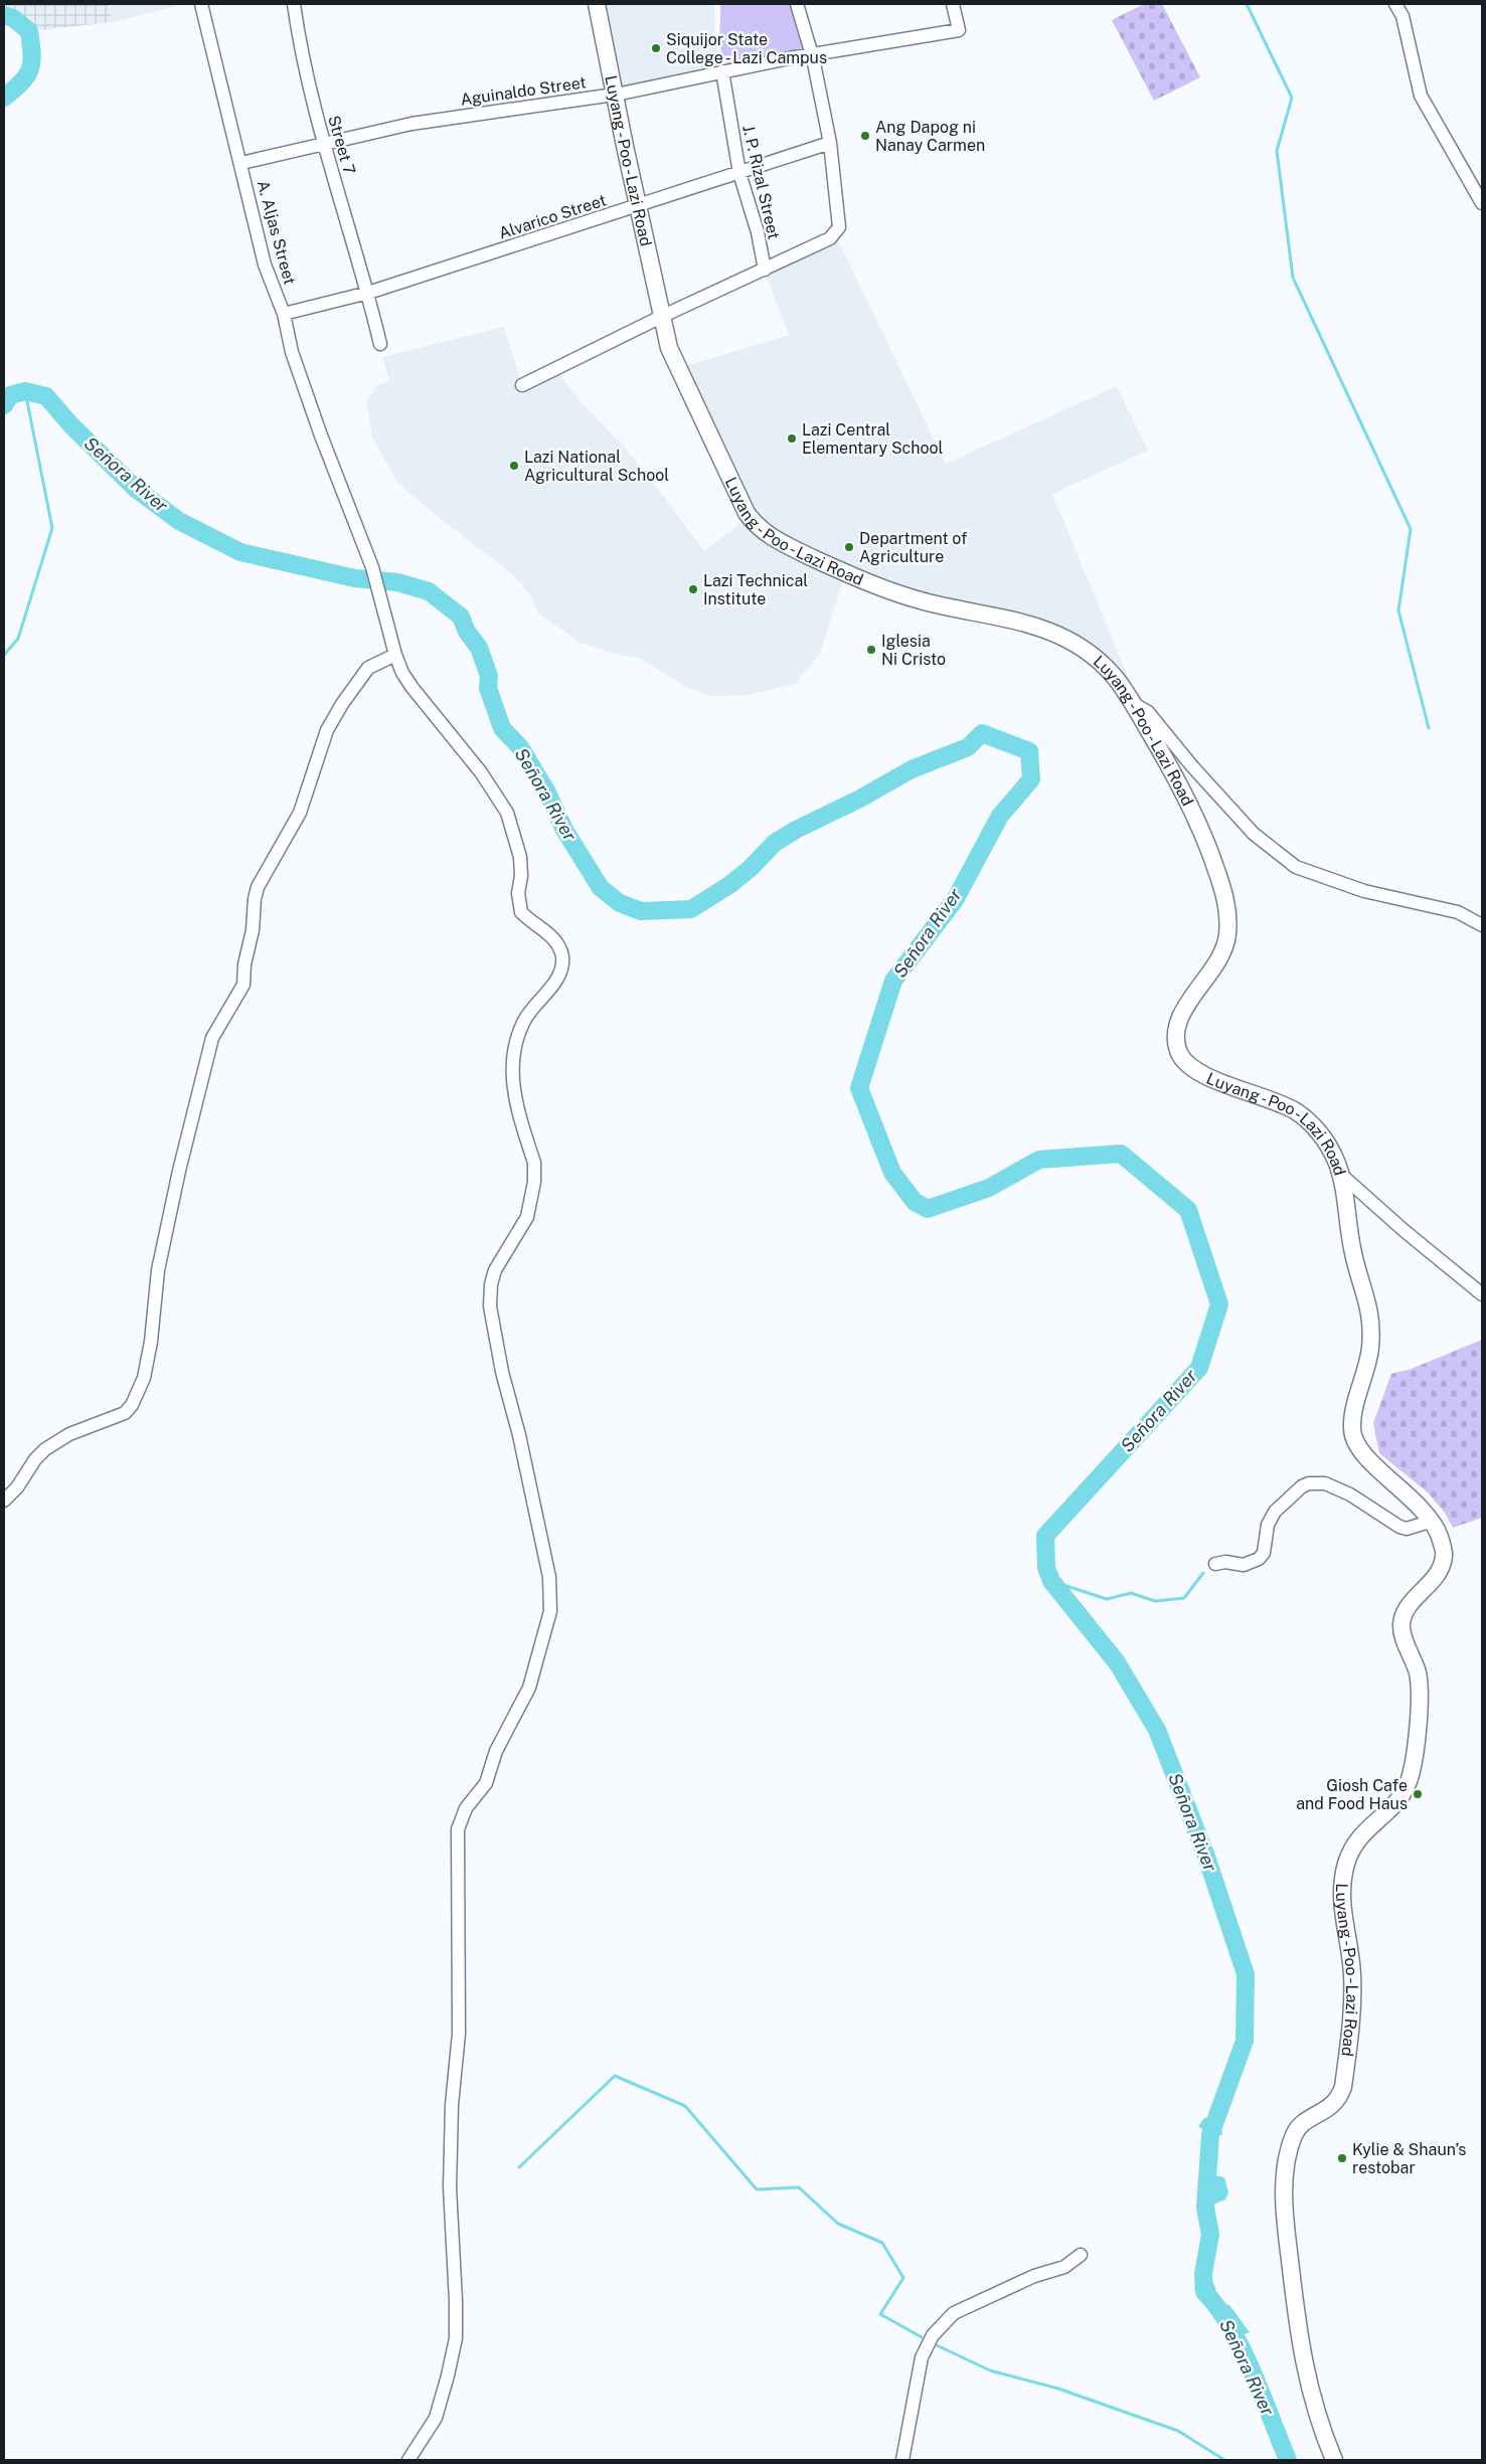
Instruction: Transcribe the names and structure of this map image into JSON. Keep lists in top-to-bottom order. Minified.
{"streets":{"main road":["Luyang - Poo - Lazi Road"],"street":["Aguinaldo Street","Street 7","J. P. Rizal Street","Alvarico Street","A. Aljas Street"]},"crossings":[["Aguinaldo Street","Street 7"],["Aguinaldo Street","Luyang - Poo - Lazi Road"],["Aguinaldo Street","J. P. Rizal Street"],["Aguinaldo Street","A. Aljas Street"],["Street 7","Alvarico Street"],["Luyang - Poo - Lazi Road","Alvarico Street"],["J. P. Rizal Street","Alvarico Street"],["Alvarico Street","A. Aljas Street"]],"water":["Señora River"],"places":["Siquijor State College - Lazi Campus","Ang Dapog ni Nanay Carmen","Lazi Central Elementary School","Lazi National Agricultural School","Department of Agriculture","Lazi Technical Institute","Iglesia Ni Cristo","Giosh Cafe and Food Haus","Kylie & Shaun’s restobar"]}
